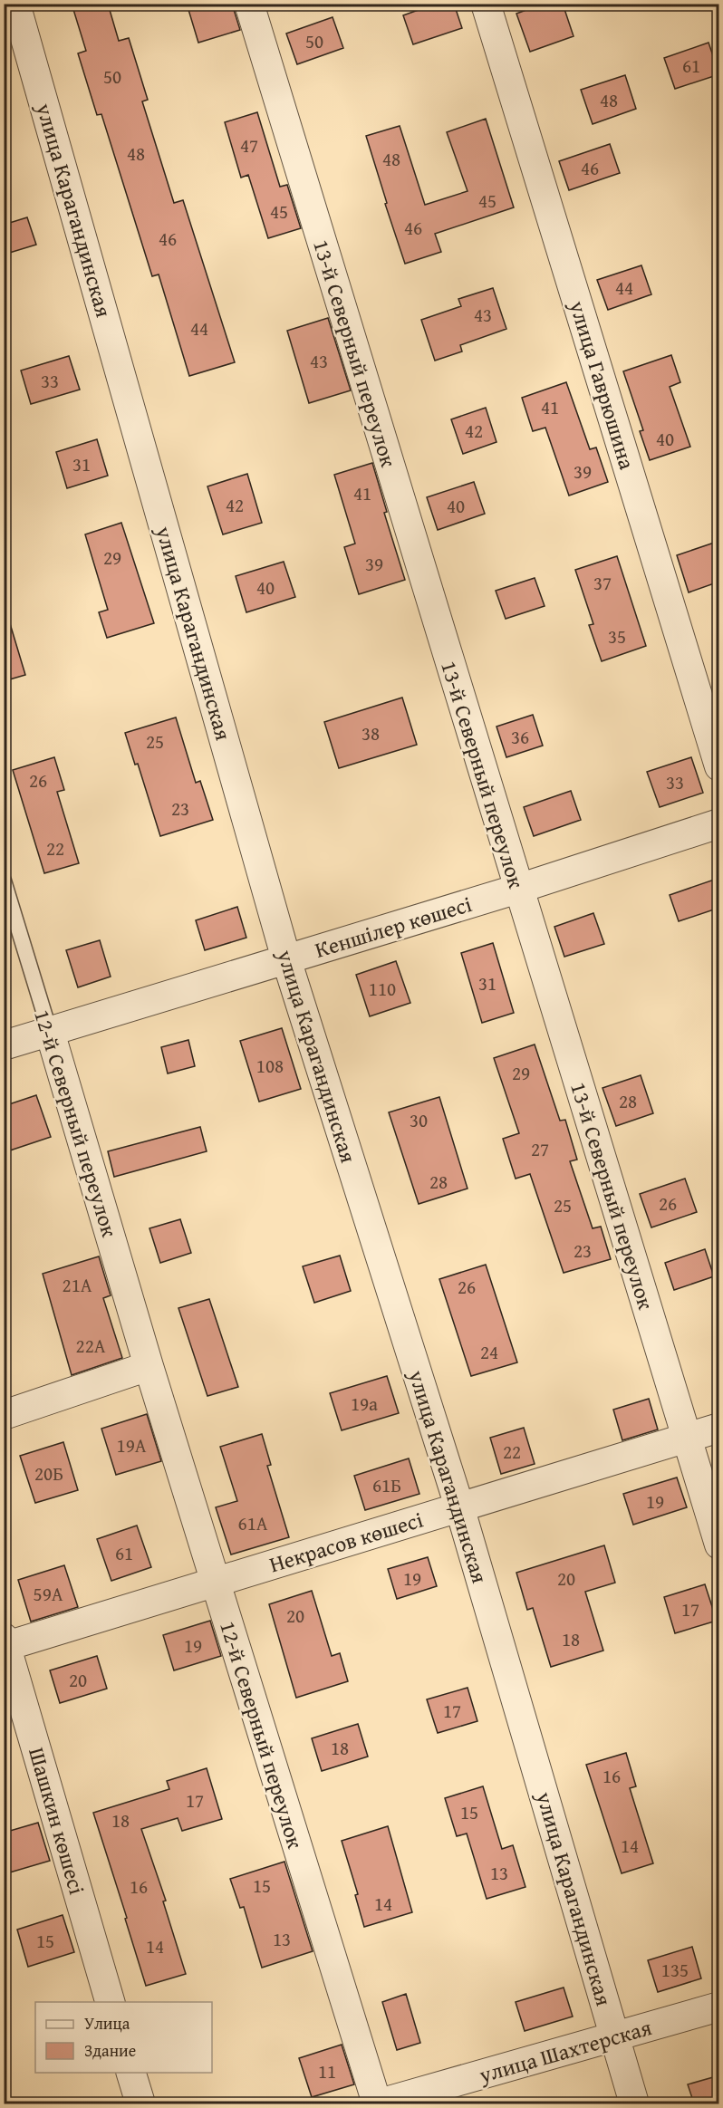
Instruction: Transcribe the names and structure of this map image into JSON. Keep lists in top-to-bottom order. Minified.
{"streets":{"street":["улица Карагандинская","13-й Северный переулок","улица Гаврюшина","Кеншілер көшесі","12-й Северный переулок","Некрасов көшесі","Шашкин көшесі","улица Шахтерская"]},"crossings":[["улица Карагандинская","Кеншілер көшесі"],["улица Карагандинская","Некрасов көшесі"],["улица Карагандинская","улица Шахтерская"],["13-й Северный переулок","Кеншілер көшесі"],["13-й Северный переулок","Некрасов көшесі"],["Кеншілер көшесі","12-й Северный переулок"],["12-й Северный переулок","Некрасов көшесі"],["12-й Северный переулок","улица Шахтерская"],["Некрасов көшесі","Шашкин көшесі"]],"house_numbers":["50","61","50","48","47","48","48","46","45","45","46","46","44","43","44","43","33","41","42","40","31","39","41","42","40","29","39","37","40","35","38","36","25","26","33","23","22","31","110","108","29","28","30","27","28","26","25","23","21А","26","22А","24","19а","19А","22","20Б","61Б","19","61А","61","19","20","59А","17","20","18","19","20","17","18","16","17","15","18","14","13","15","16","14","13","15","14","135","11"],"legend":["Улица","Здание"]}
